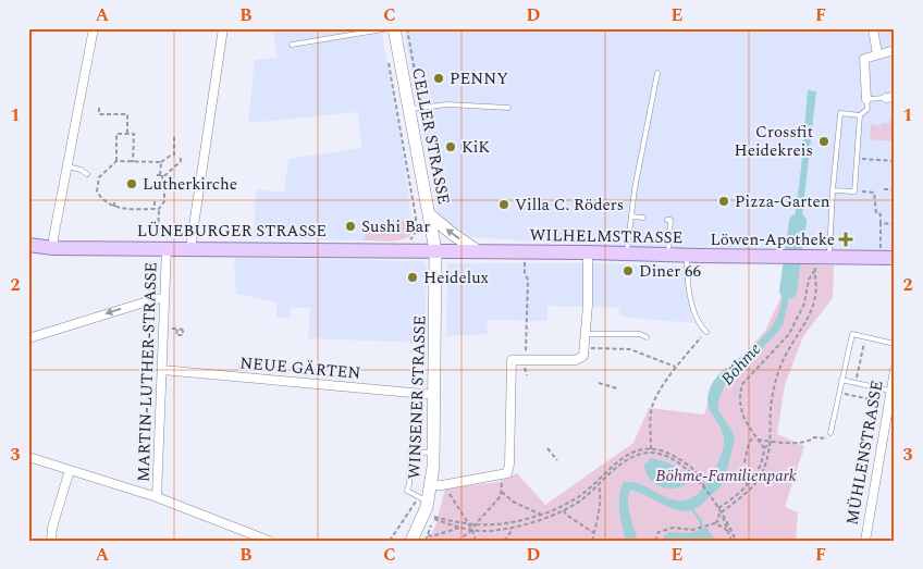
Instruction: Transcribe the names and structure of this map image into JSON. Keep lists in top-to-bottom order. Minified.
{"streets":{"main road":["CELLER STRASSE","LÜNEBURGER STRASSE","WILHELMSTRASSE","WINSENER STRASSE"],"street":["NEUE GÄRTEN","MARTIN-LUTHER-STRASSE","MÜHLENSTRASSE"]},"crossings":[["CELLER STRASSE","LÜNEBURGER STRASSE"],["CELLER STRASSE","WILHELMSTRASSE"],["CELLER STRASSE","WINSENER STRASSE"],["LÜNEBURGER STRASSE","WILHELMSTRASSE"],["LÜNEBURGER STRASSE","MARTIN-LUTHER-STRASSE"],["LÜNEBURGER STRASSE","WINSENER STRASSE"],["WILHELMSTRASSE","WINSENER STRASSE"],["NEUE GÄRTEN","MARTIN-LUTHER-STRASSE"],["NEUE GÄRTEN","WINSENER STRASSE"]],"water":["Böhme"],"parks":["Böhme-Familienpark"],"places":{"other":["PENNY","Crossfit Heidekreis","KiK","Lutherkirche","Pizza-Garten","Villa C. Röders","Sushi Bar","Diner 66","Heidelux"],"health":["Löwen-Apotheke"]},"grid":{"columns":["A","B","C","D","E","F"],"rows":["1","2","3"]}}
